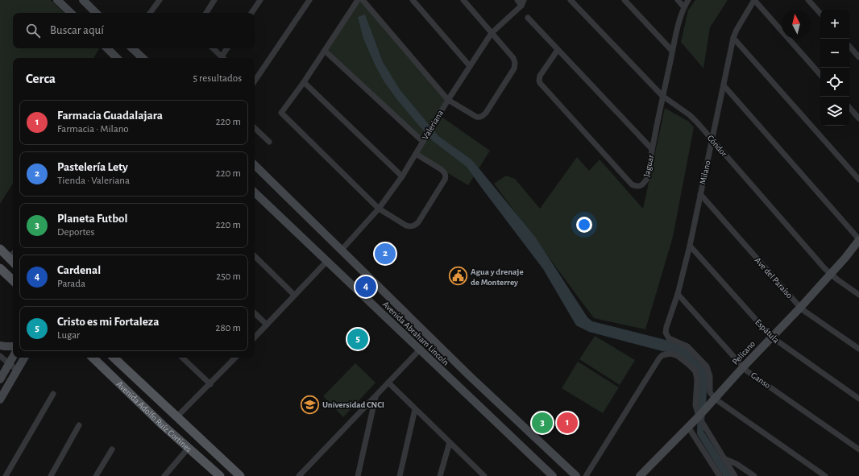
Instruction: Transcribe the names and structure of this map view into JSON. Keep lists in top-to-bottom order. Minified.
{"streets":{"main road":["Avenida Abraham Lincoln","Pelícano","Avenida Adolfo Ruíz Cortines"],"street":["Valeriana","Cóndor","Jaguar","Milano","Ave del Paraíso","Espátula","Ganso"]},"crossings":[["Cóndor","Jaguar"],["Cóndor","Milano"],["Cóndor","Pelícano"],["Milano","Ave del Paraíso"],["Milano","Espátula"],["Milano","Pelícano"],["Milano","Ganso"],["Ave del Paraíso","Pelícano"],["Espátula","Pelícano"],["Pelícano","Ganso"]],"places":{"public building":["Agua y drenaje de Monterrey"],"school or university":["Universidad CNCI"]},"north":"top","page":{"map_buttons":["+","−"],"search":"Buscar aquí","heading":["Cerca","5 resultados"],"list":[{"mark":"1","name":"Farmacia Guadalajara","note":"Farmacia · Milano","value":"220 m"},{"mark":"2","name":"Pastelería Lety","note":"Tienda · Valeriana","value":"220 m"},{"mark":"3","name":"Planeta Futbol","note":"Deportes","value":"220 m"},{"mark":"4","name":"Cardenal","note":"Parada","value":"250 m"},{"mark":"5","name":"Cristo es mi Fortaleza","note":"Lugar","value":"280 m"}],"pins":["2","4","5","1","3"]}}
